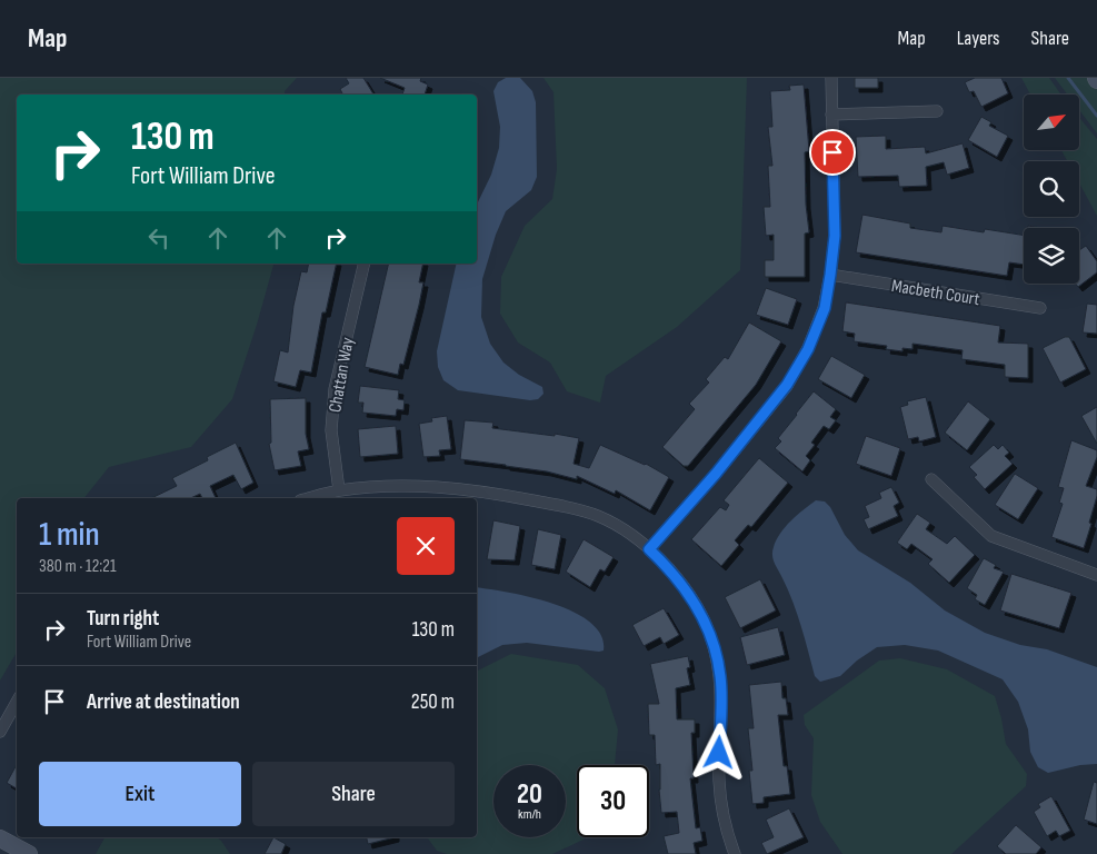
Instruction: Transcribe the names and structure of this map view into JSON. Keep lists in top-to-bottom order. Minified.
{"streets":{"street":["Macbeth Court","Chattan Way"]},"north":"top right","page":{"header":"Map","nav":["Map","Layers","Share"],"turn":["130 m","Fort William Drive"],"heading":["1 min","380 m · 12:21"],"list":[{"name":"Turn right","note":"Fort William Drive","value":"130 m"},{"name":"Arrive at destination","value":"250 m"}],"buttons":["Exit","Share"],"speed":"20 km/h","limit":"30"}}
